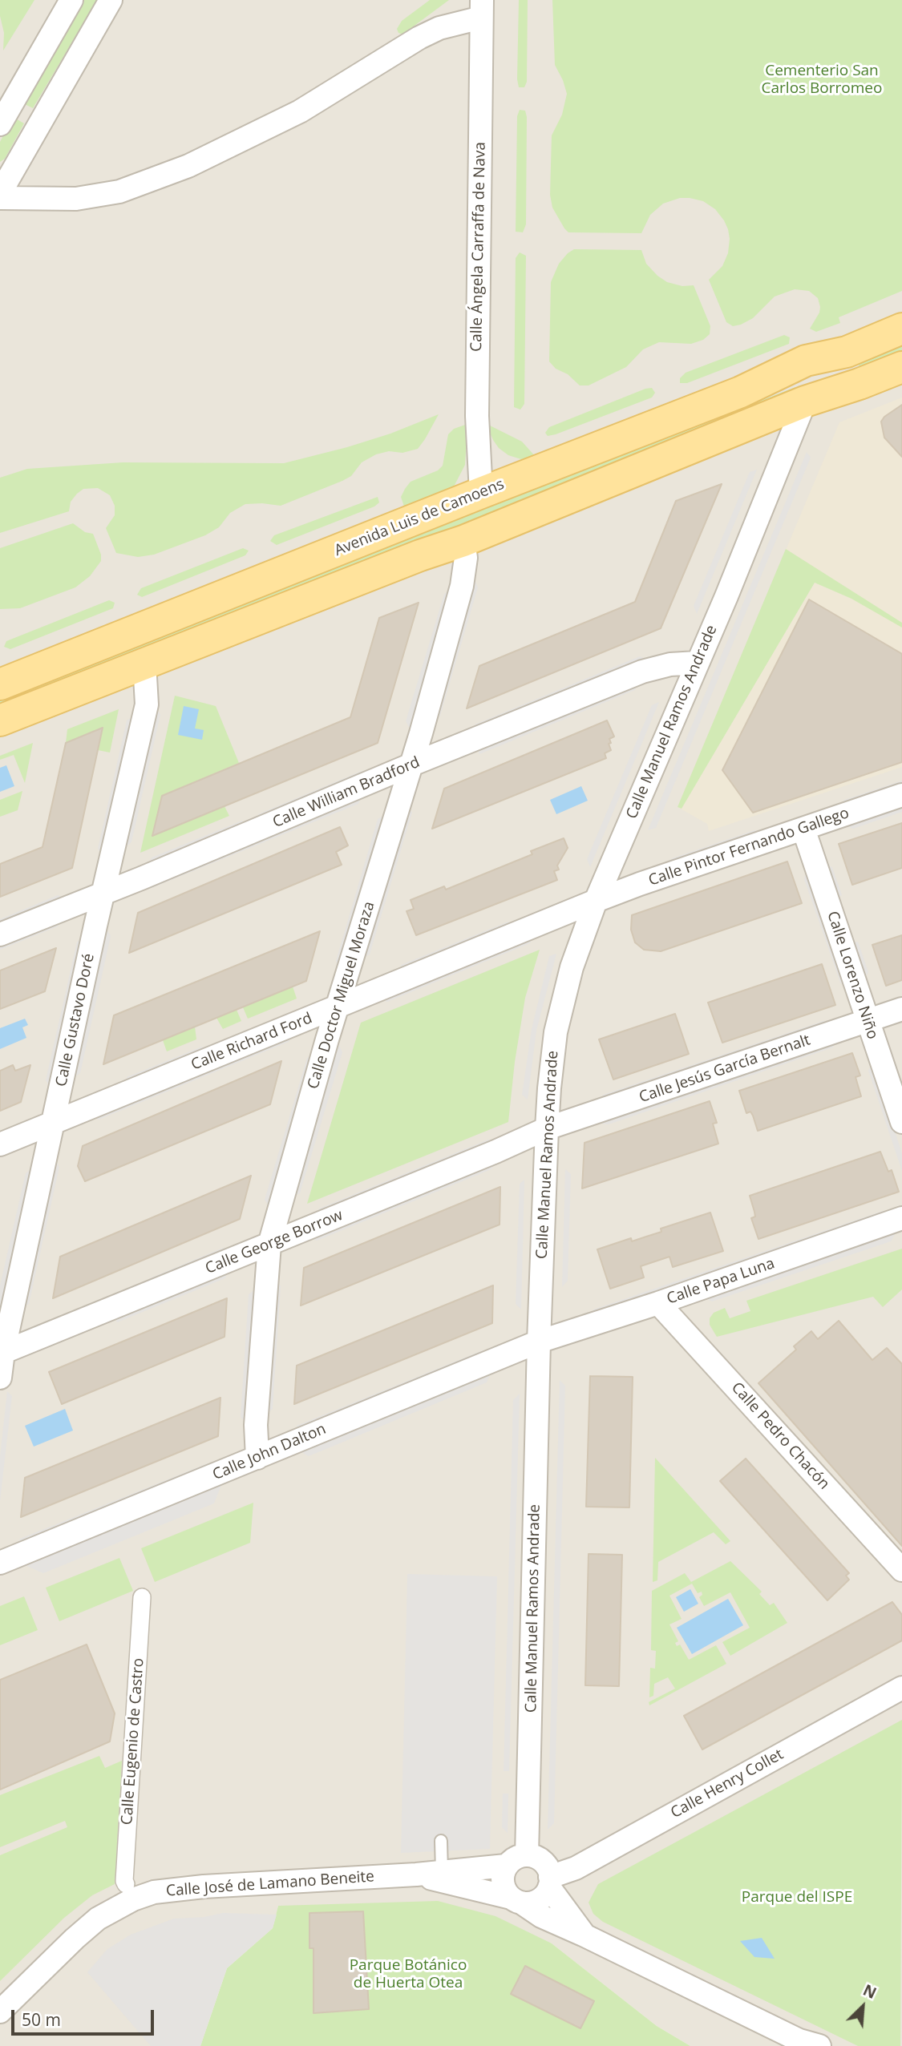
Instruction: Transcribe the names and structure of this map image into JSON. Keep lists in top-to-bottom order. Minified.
{"streets":{"main road":["Avenida Luis de Camoens"],"street":["Calle Ángela Carraffa de Nava","Calle Manuel Ramos Andrade","Calle William Bradford","Calle Pintor Fernando Gallego","Calle Lorenzo Niño","Calle Doctor Miguel Moraza","Calle Gustavo Doré","Calle Richard Ford","Calle Jesús García Bernalt","Calle George Borrow","Calle Papa Luna","Calle Pedro Chacón","Calle John Dalton","Calle Eugenio de Castro","Calle Henry Collet","Calle José de Lamano Beneite"]},"crossings":[["Calle Ángela Carraffa de Nava","Avenida Luis de Camoens"],["Avenida Luis de Camoens","Calle Manuel Ramos Andrade"],["Calle Manuel Ramos Andrade","Calle William Bradford"],["Calle Manuel Ramos Andrade","Calle Pintor Fernando Gallego"],["Calle Manuel Ramos Andrade","Calle Richard Ford"],["Calle Manuel Ramos Andrade","Calle Jesús García Bernalt"],["Calle Manuel Ramos Andrade","Calle George Borrow"],["Calle Manuel Ramos Andrade","Calle Papa Luna"],["Calle Manuel Ramos Andrade","Calle John Dalton"],["Calle Manuel Ramos Andrade","Calle Henry Collet"],["Calle Manuel Ramos Andrade","Calle José de Lamano Beneite"],["Calle William Bradford","Calle Doctor Miguel Moraza"],["Calle William Bradford","Calle Gustavo Doré"],["Calle Pintor Fernando Gallego","Calle Lorenzo Niño"],["Calle Pintor Fernando Gallego","Calle Richard Ford"],["Calle Lorenzo Niño","Calle Jesús García Bernalt"],["Calle Doctor Miguel Moraza","Calle Richard Ford"],["Calle Doctor Miguel Moraza","Calle George Borrow"],["Calle Doctor Miguel Moraza","Calle John Dalton"],["Calle Gustavo Doré","Calle Richard Ford"],["Calle Gustavo Doré","Calle George Borrow"],["Calle Jesús García Bernalt","Calle George Borrow"],["Calle Papa Luna","Calle Pedro Chacón"],["Calle Papa Luna","Calle John Dalton"],["Calle Henry Collet","Calle José de Lamano Beneite"]],"parks":["Cementerio San Carlos Borromeo","Parque del ISPE","Parque Botánico de Huerta Otea"],"scale_bar":"50 m","north":"top right"}
